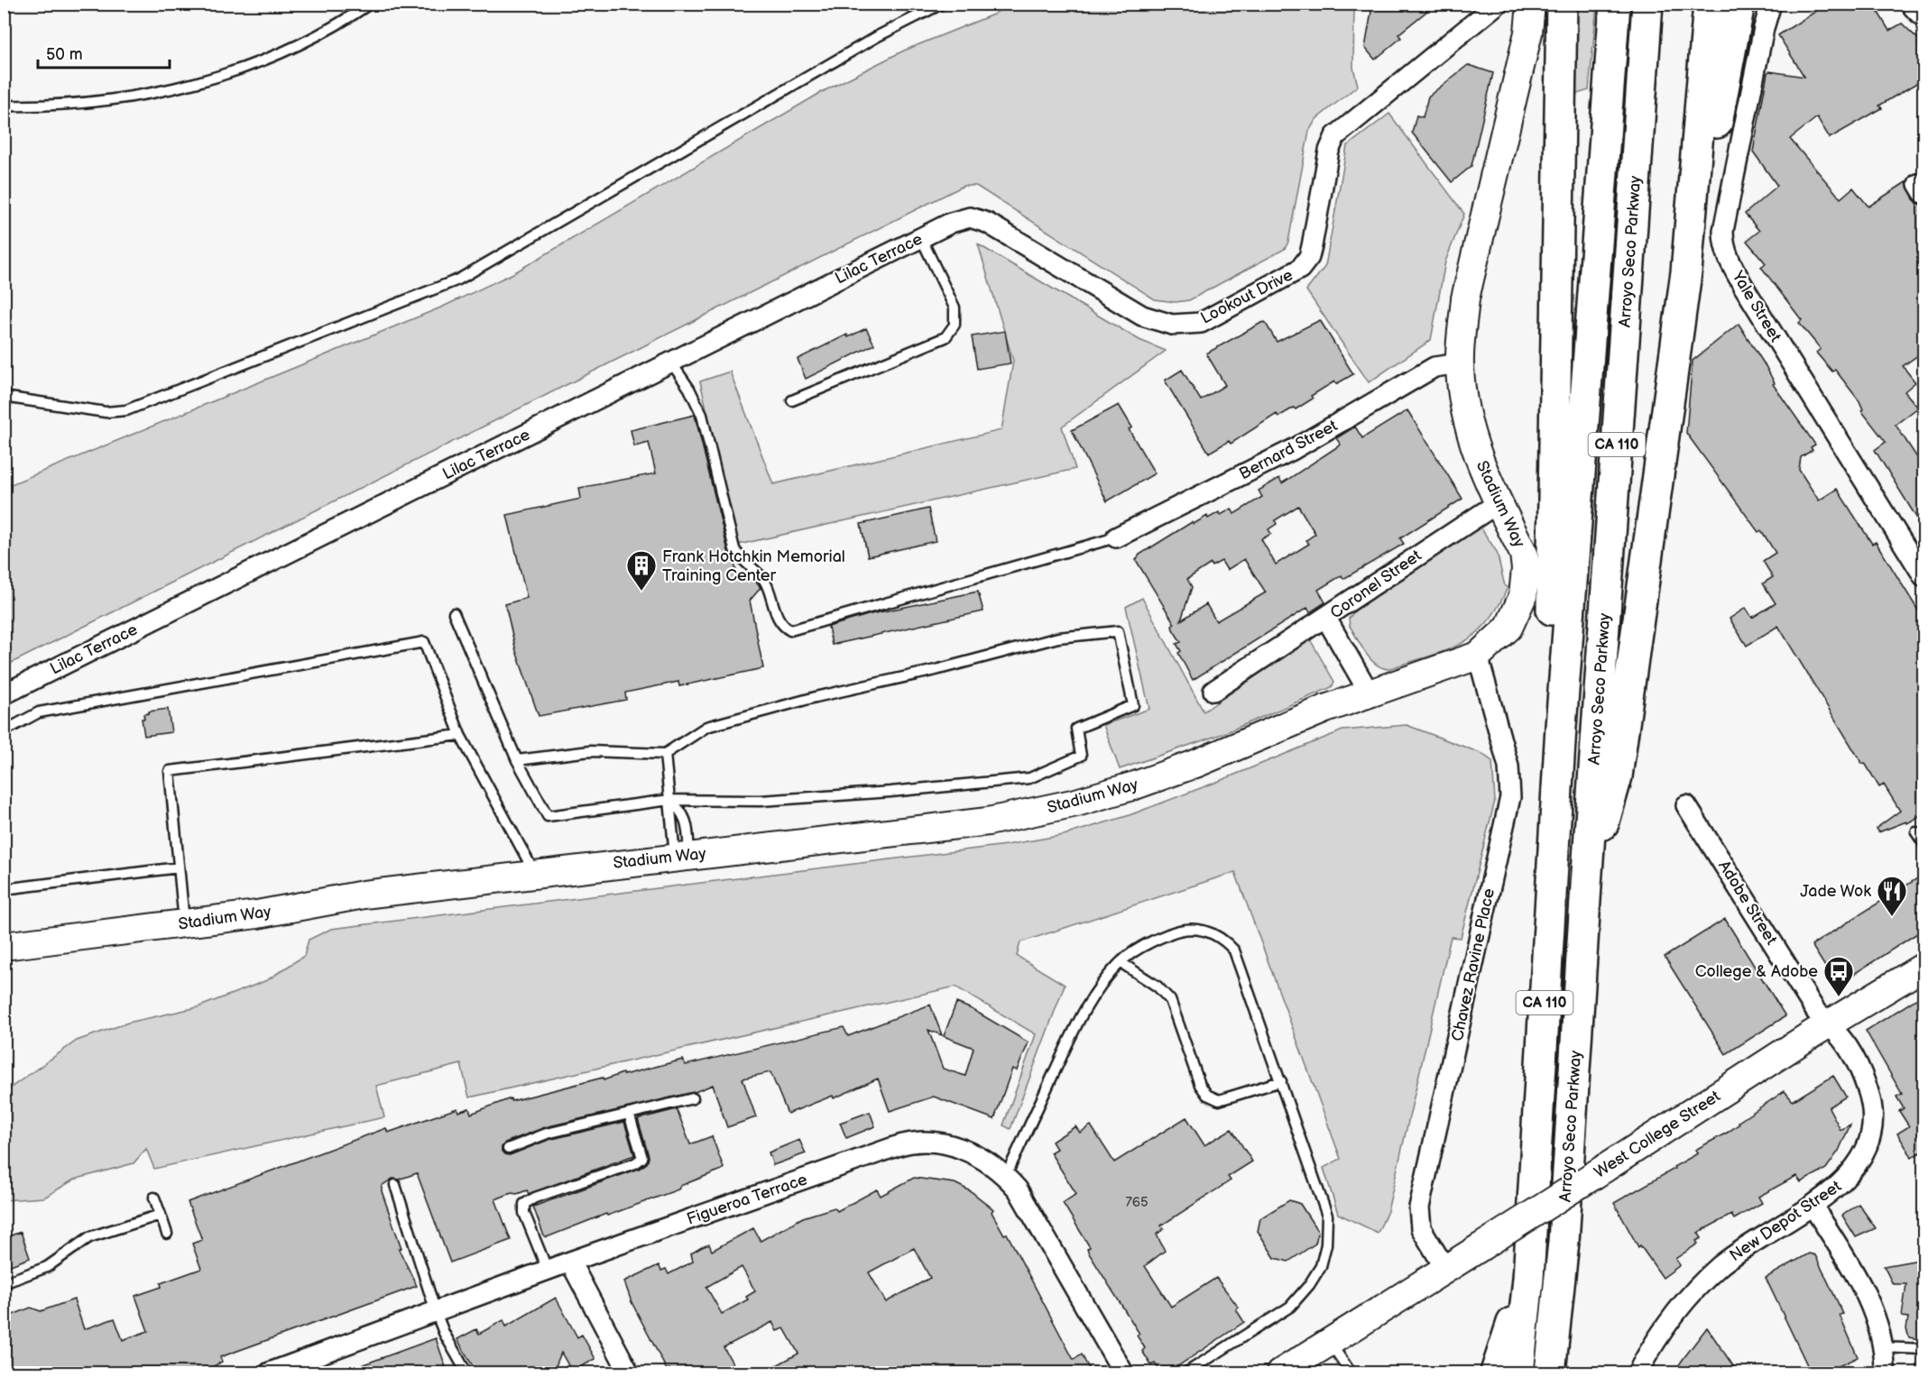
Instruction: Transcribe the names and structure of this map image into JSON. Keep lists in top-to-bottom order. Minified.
{"streets":{"highway":["Arroyo Seco Parkway","CA 110"],"street":["Lilac Terrace","Lookout Drive","Yale Street","Bernard Street","Stadium Way","Coronel Street","Adobe Street","Chavez Ravine Place","West College Street","Figueroa Terrace","New Depot Street"]},"crossings":[["Lilac Terrace","Lookout Drive"],["Bernard Street","Stadium Way"],["Stadium Way","Coronel Street"],["Stadium Way","Chavez Ravine Place"],["Adobe Street","West College Street"],["Adobe Street","New Depot Street"],["Chavez Ravine Place","West College Street"],["West College Street","New Depot Street"]],"places":{"building":["Frank Hotchkin Memorial Training Center"],"restaurant":["Jade Wok"],"bus stop":["College & Adobe"]},"house_numbers":["765"],"scale_bar":"50 m"}
